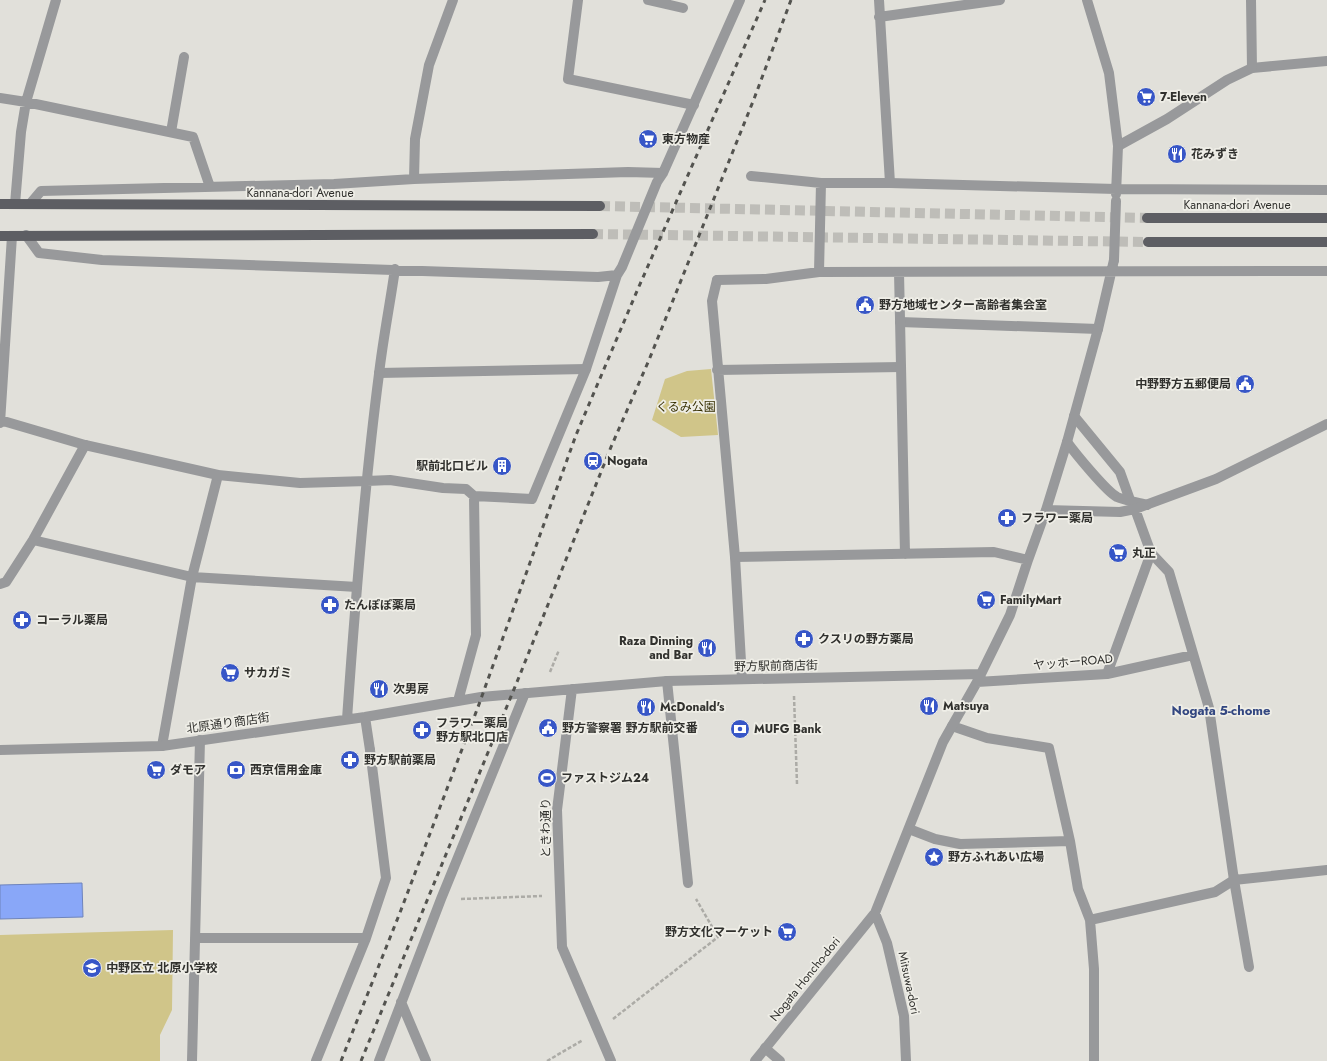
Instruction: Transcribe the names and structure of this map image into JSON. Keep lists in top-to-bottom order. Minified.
{"streets":{"main road":["Kannana-dori Avenue"],"street":["ヤッホーROAD","野方駅前商店街","北原通り商店街","ときわ通り","Nogata Honcho-dori","Mitsuwa-dori"]},"crossings":[["ヤッホーROAD","野方駅前商店街"],["ヤッホーROAD","Nogata Honcho-dori"],["野方駅前商店街","北原通り商店街"],["野方駅前商店街","ときわ通り"],["野方駅前商店街","Nogata Honcho-dori"],["Nogata Honcho-dori","Mitsuwa-dori"]],"districts":["Nogata 5-chome"],"parks":["くるみ公園"],"places":{"supermarket":["7-Eleven","東方物産","丸正","FamilyMart","サカガミ","ダモア","野方文化マーケット"],"restaurant":["花みずき","Raza Dinning and Bar","次男房","Matsuya","McDonald's"],"public building":["野方地域センター高齢者集会室","中野野方五郵便局","野方警察署 野方駅前交番"],"station":["Nogata"],"building":["駅前北口ビル"],"pharmacy":["フラワー薬局","たんぽぽ薬局","コーラル薬局","クスリの野方薬局","フラワー薬局 野方駅北口店","野方駅前薬局"],"bank":["MUFG Bank","西京信用金庫"],"sports":["ファストジム24"],"place":["野方ふれあい広場"],"school or university":["中野区立 北原小学校"]}}
